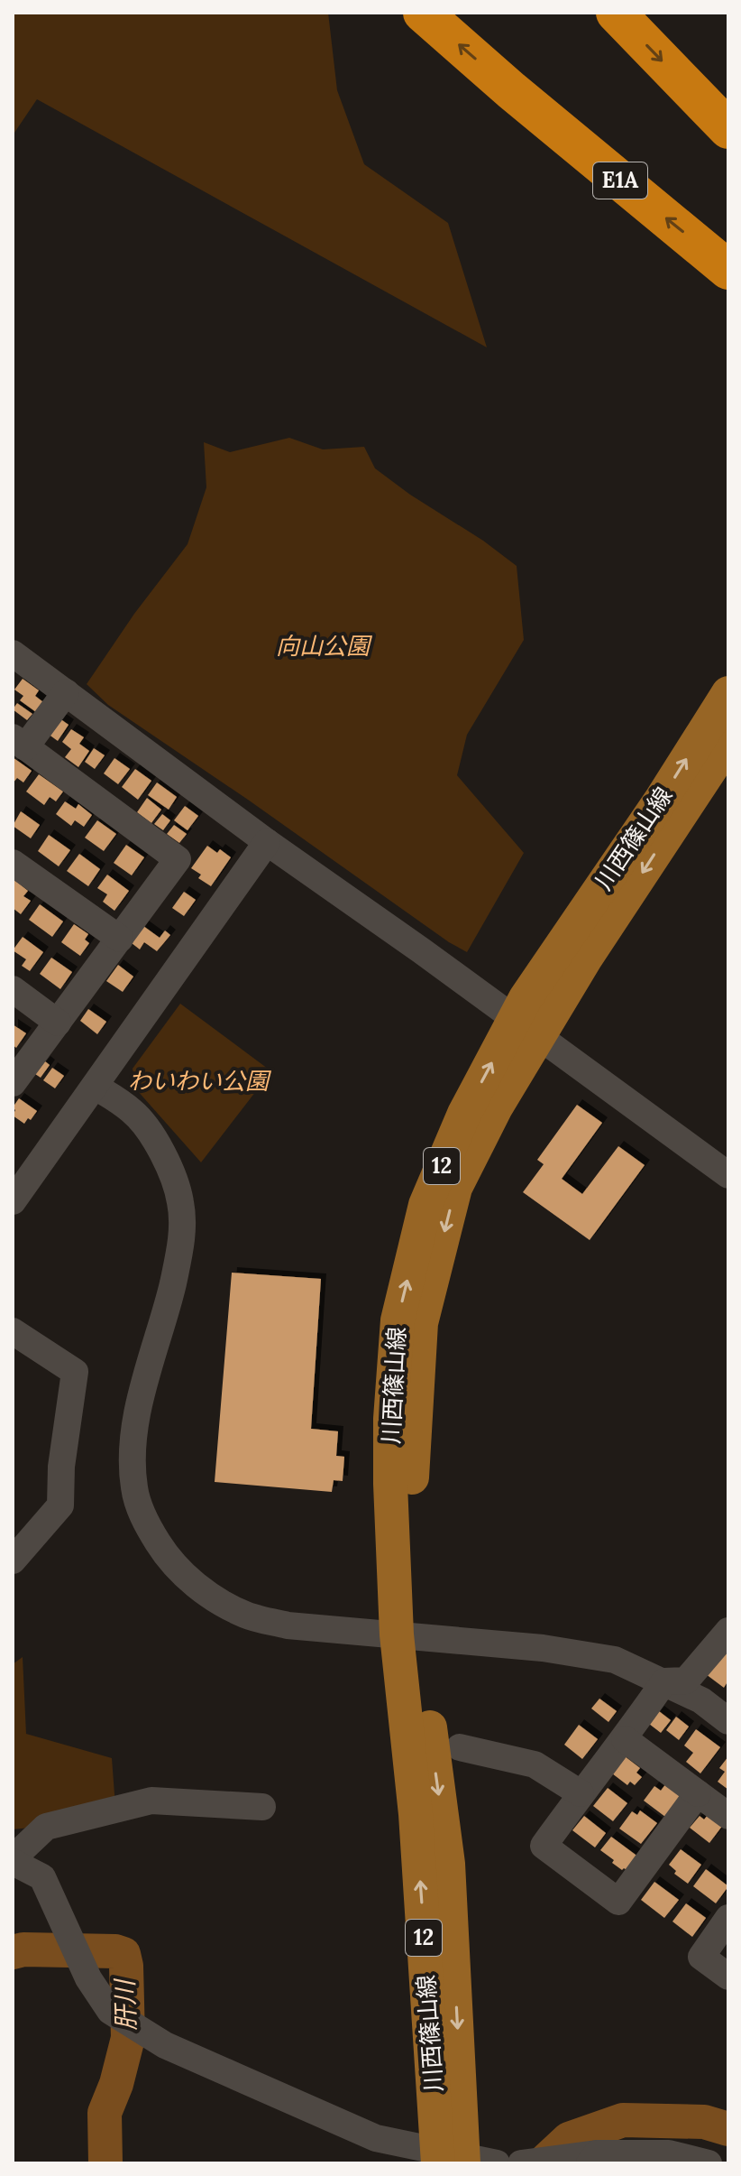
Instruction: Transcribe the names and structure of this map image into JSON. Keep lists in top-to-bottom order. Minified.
{"streets":{"highway":["E1A"],"main road":["川西篠山線","12"]},"water":["肝川"],"parks":["向山公園","わいわい公園"]}
